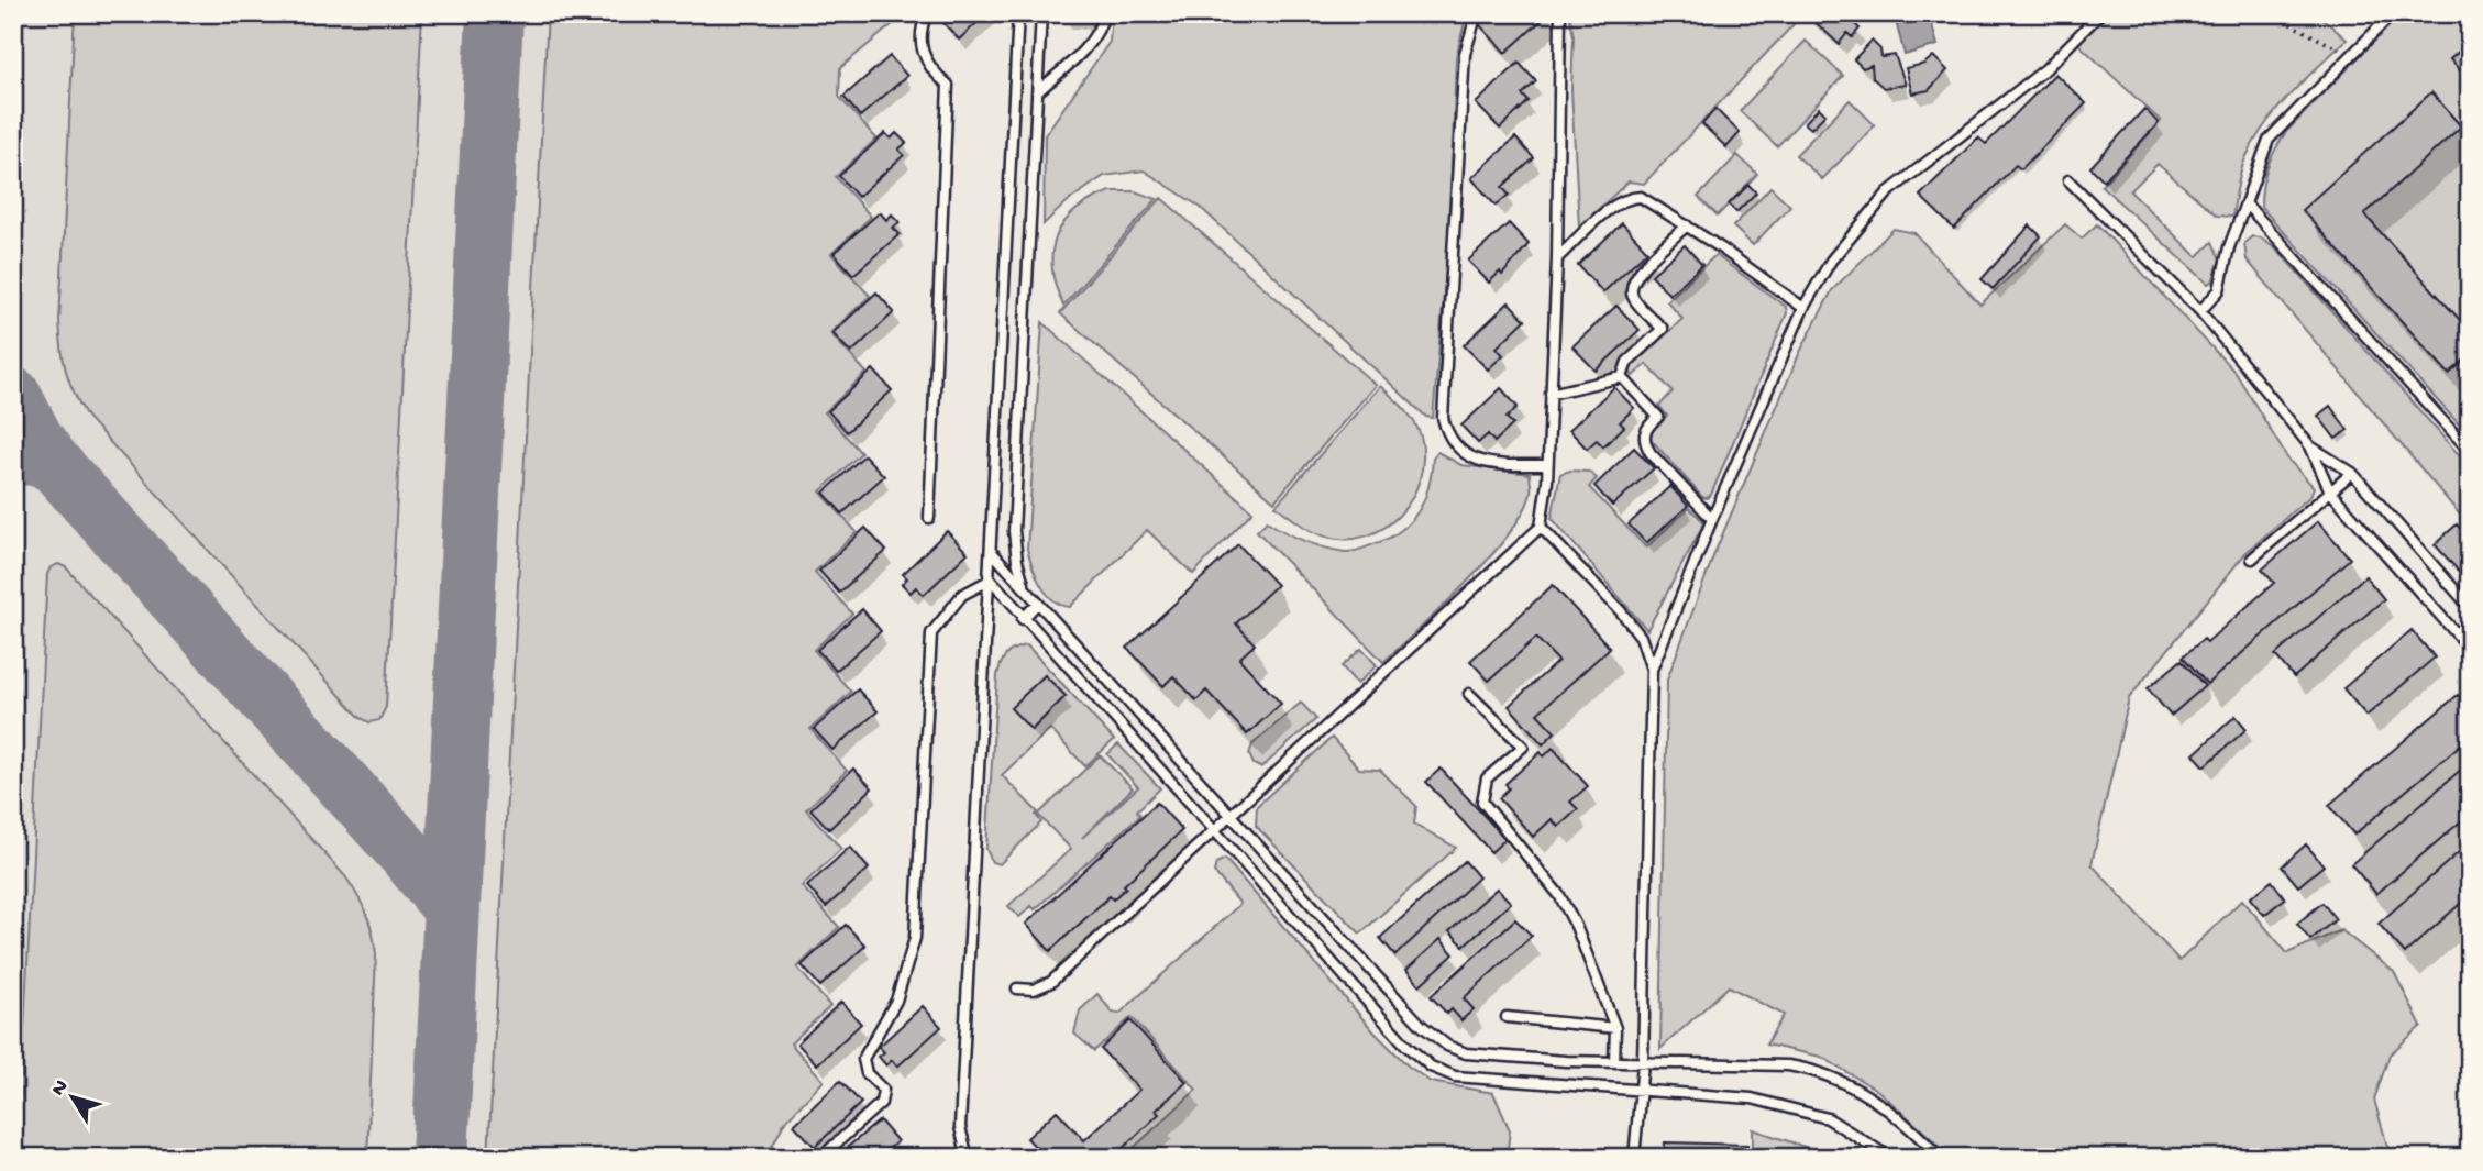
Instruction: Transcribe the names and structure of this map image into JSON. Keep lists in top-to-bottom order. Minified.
{"north":"top left"}
